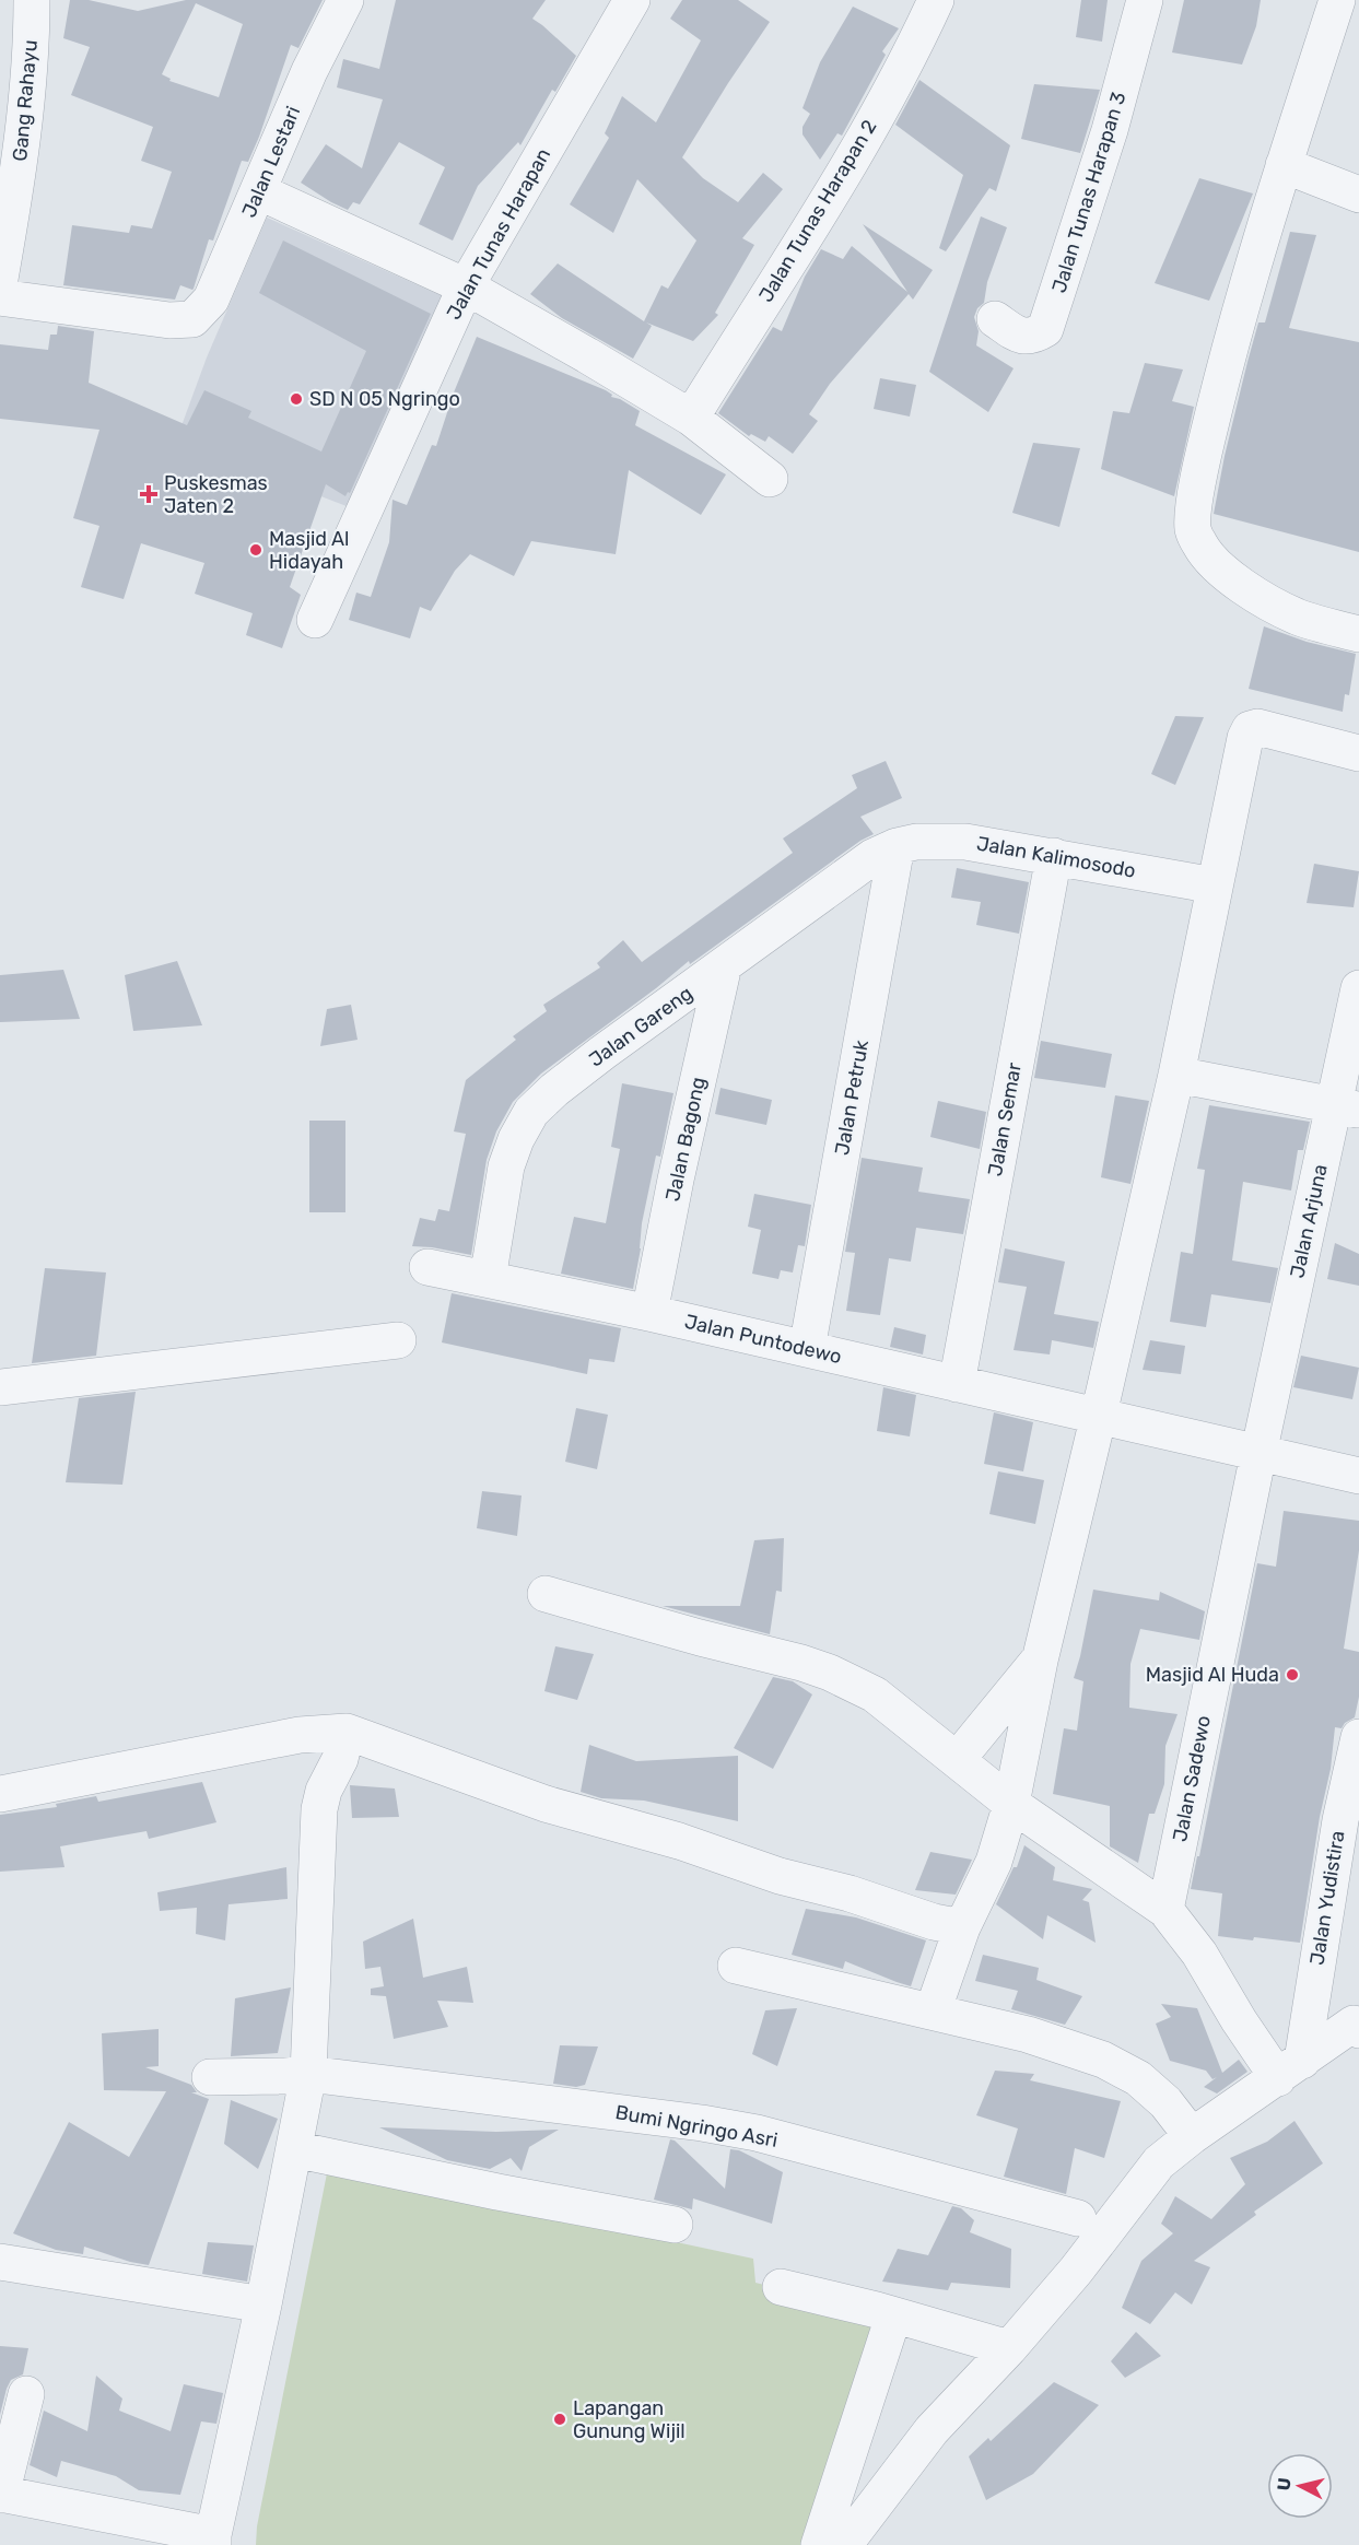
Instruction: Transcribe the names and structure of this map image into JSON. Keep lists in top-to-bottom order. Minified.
{"streets":{"street":["Gang Rahayu","Jalan Lestari","Jalan Tunas Harapan 3","Jalan Tunas Harapan 2","Jalan Tunas Harapan","Jalan Kalimosodo","Jalan Gareng","Jalan Petruk","Jalan Semar","Jalan Bagong","Jalan Arjuna","Jalan Puntodewo","Jalan Sadewo","Jalan Yudistira","Bumi Ngringo Asri"]},"crossings":[["Jalan Kalimosodo","Jalan Gareng"],["Jalan Kalimosodo","Jalan Petruk"],["Jalan Kalimosodo","Jalan Semar"],["Jalan Gareng","Jalan Petruk"],["Jalan Gareng","Jalan Bagong"],["Jalan Gareng","Jalan Puntodewo"],["Jalan Petruk","Jalan Puntodewo"],["Jalan Semar","Jalan Puntodewo"],["Jalan Bagong","Jalan Puntodewo"],["Jalan Arjuna","Jalan Puntodewo"],["Jalan Arjuna","Jalan Sadewo"],["Jalan Puntodewo","Jalan Sadewo"]],"places":{"other":["SD N 05 Ngringo","Masjid Al Hidayah","Masjid Al Huda","Lapangan Gunung Wijil"],"health":["Puskesmas Jaten 2"]},"north":"left"}
